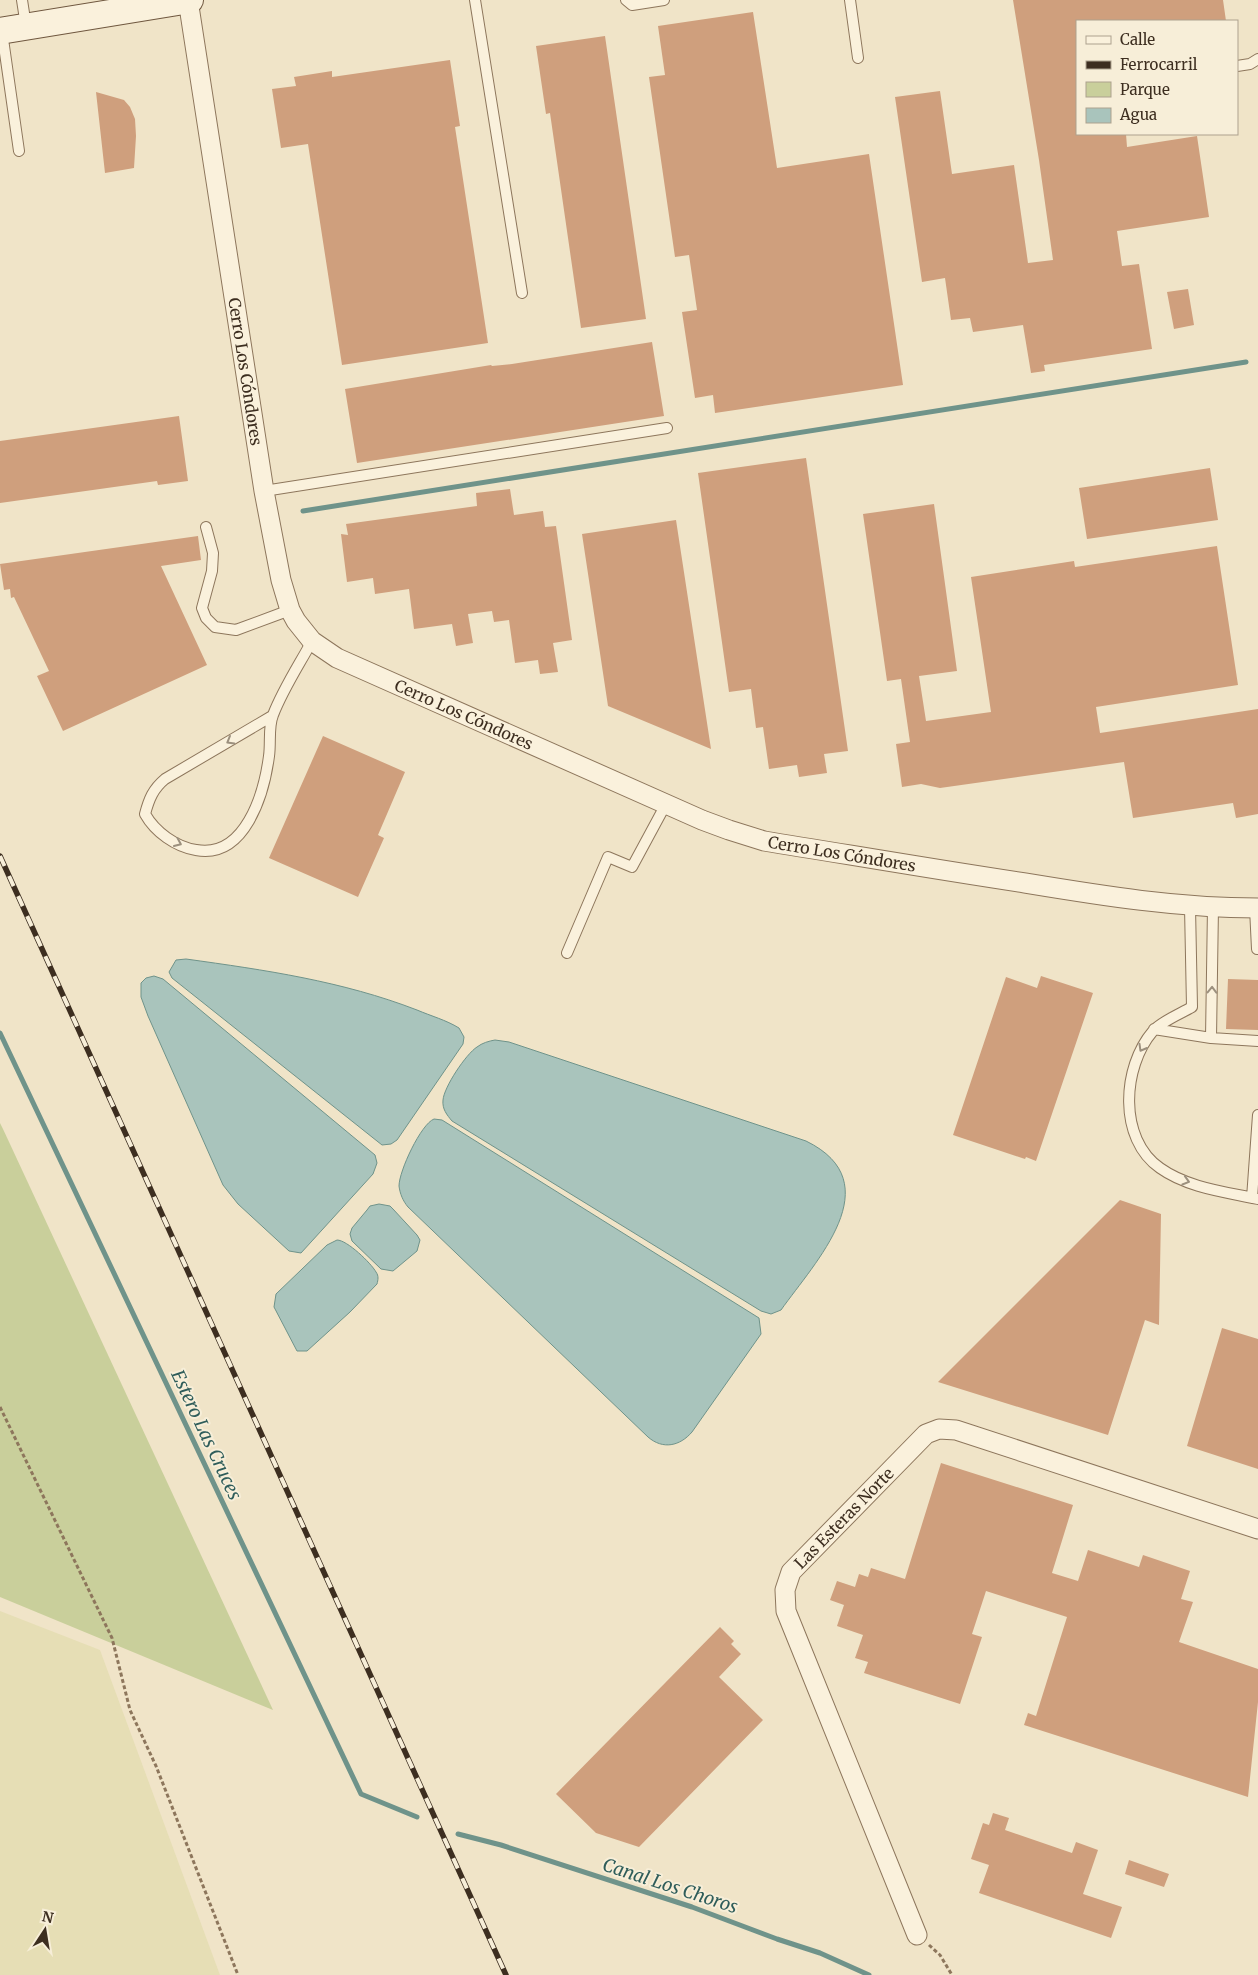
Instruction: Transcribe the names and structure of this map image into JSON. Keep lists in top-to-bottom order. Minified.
{"streets":{"street":["Cerro Los Cóndores","Las Esteras Norte"]},"water":["Estero Las Cruces","Canal Los Choros"],"legend":["Calle","Ferrocarril","Parque","Agua"],"north":"top"}
